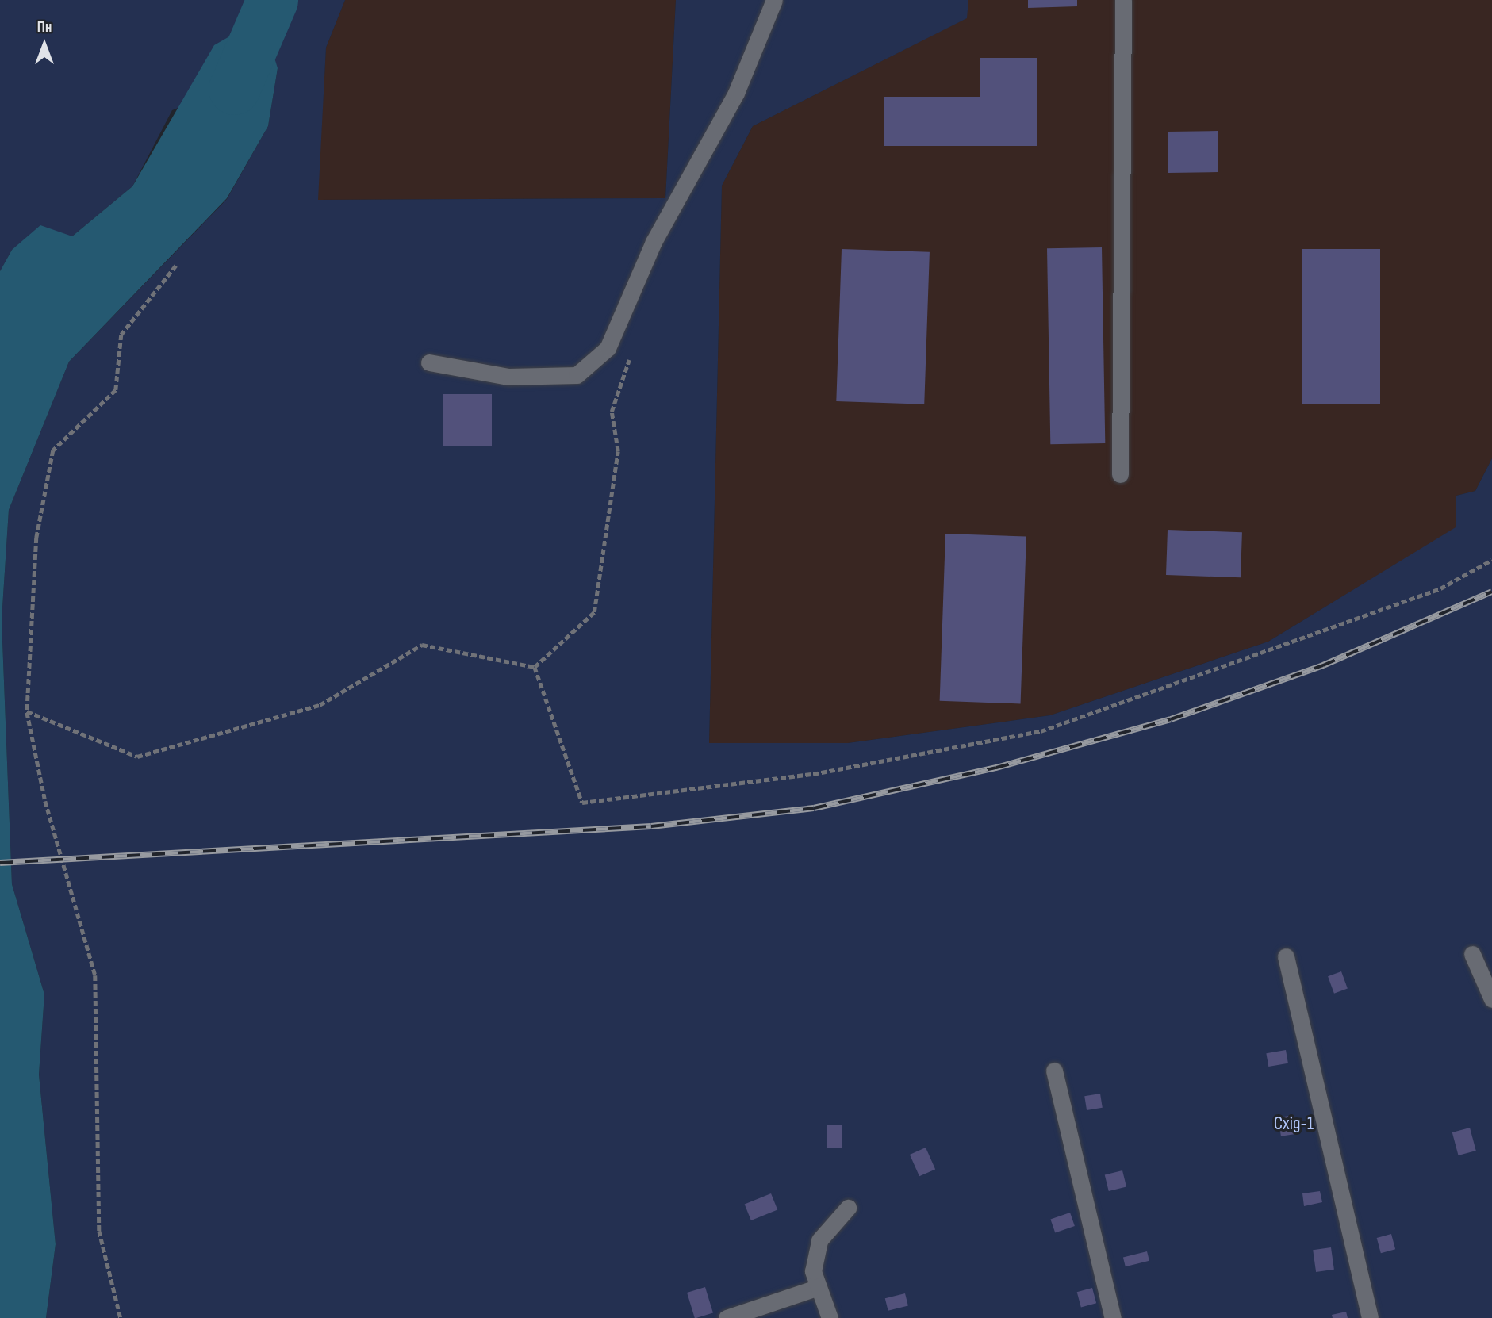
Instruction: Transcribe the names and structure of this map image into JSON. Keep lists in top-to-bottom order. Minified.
{"parks":["Схід-1"],"north":"top"}
